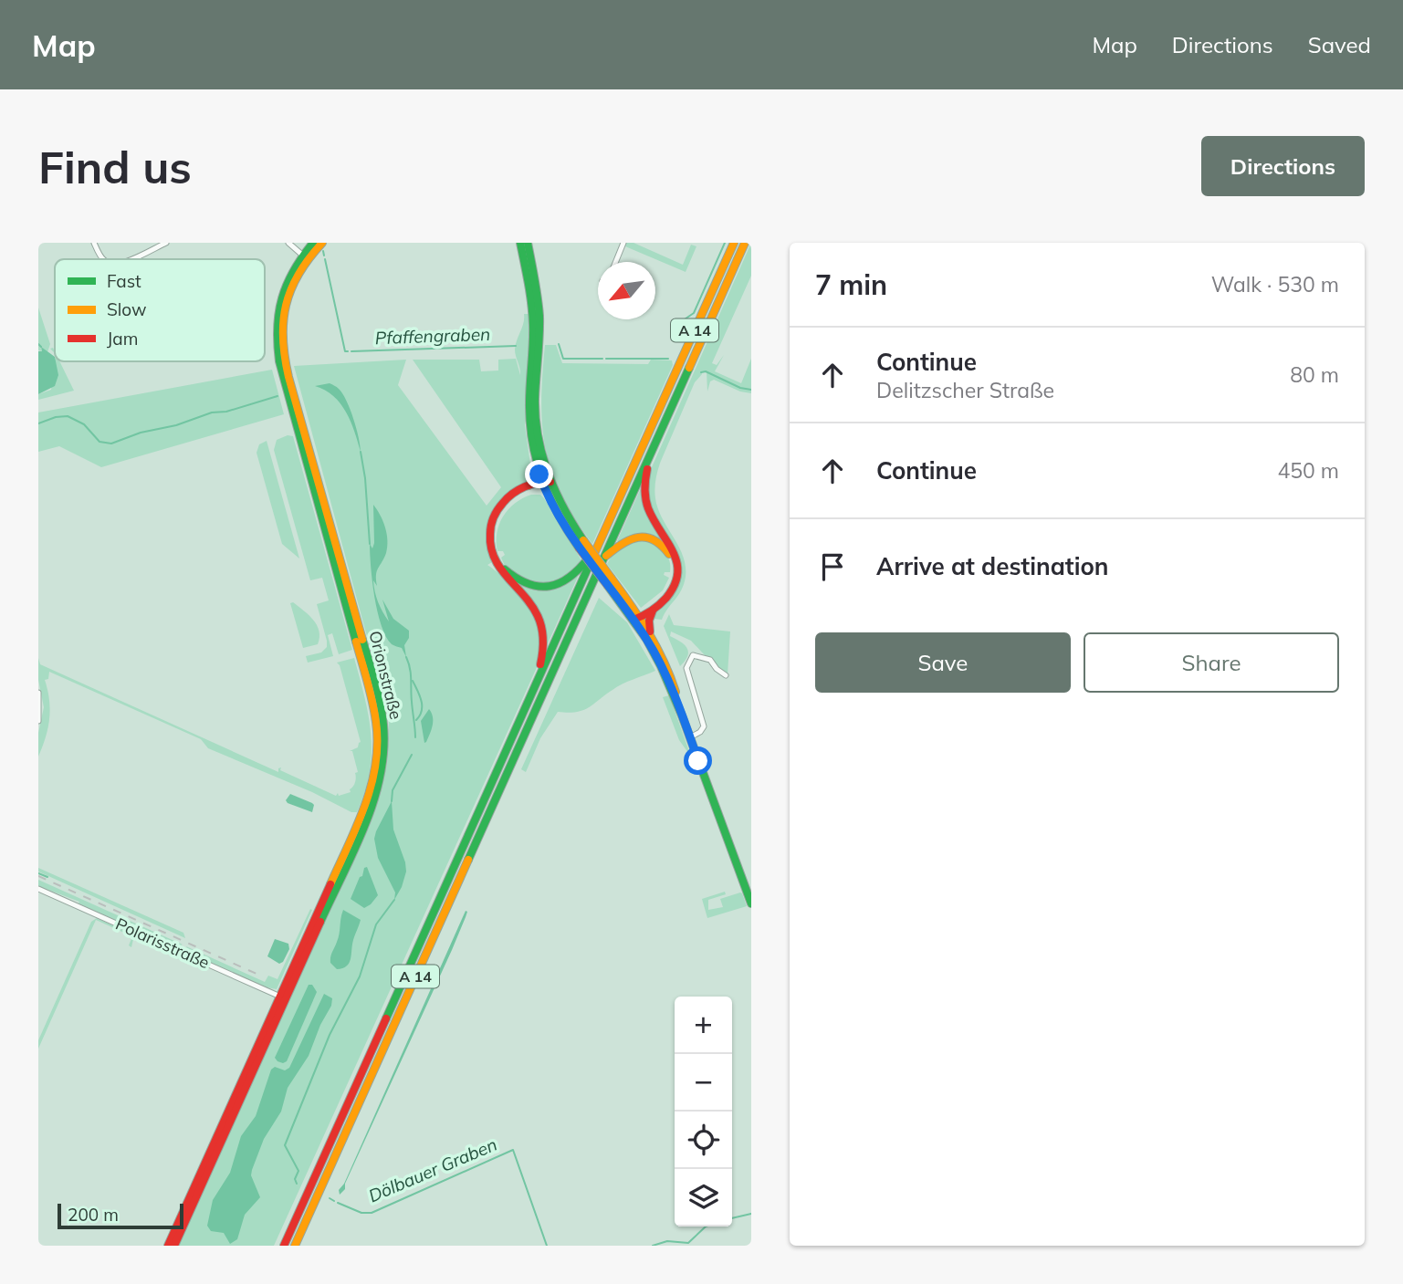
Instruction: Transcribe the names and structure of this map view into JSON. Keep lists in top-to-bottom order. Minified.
{"streets":{"main road":["A 14","Orionstraße"],"street":["Polarisstraße"]},"crossings":[["Orionstraße","Polarisstraße"]],"water":["Pfaffengraben","Dölbauer Graben"],"legend":["Fast","Slow","Jam"],"scale_bar":"200 m","north":"bottom left","page":{"header":"Map","nav":["Map","Directions","Saved"],"buttons":["Directions",["Save","Share"]],"title":"Find us","heading":["7 min","Walk · 530 m"],"list":[["Continue","Delitzscher Straße","80 m"],["Continue","450 m"],"Arrive at destination"],"map_buttons":["+","−"],"scale":"200 m"}}
